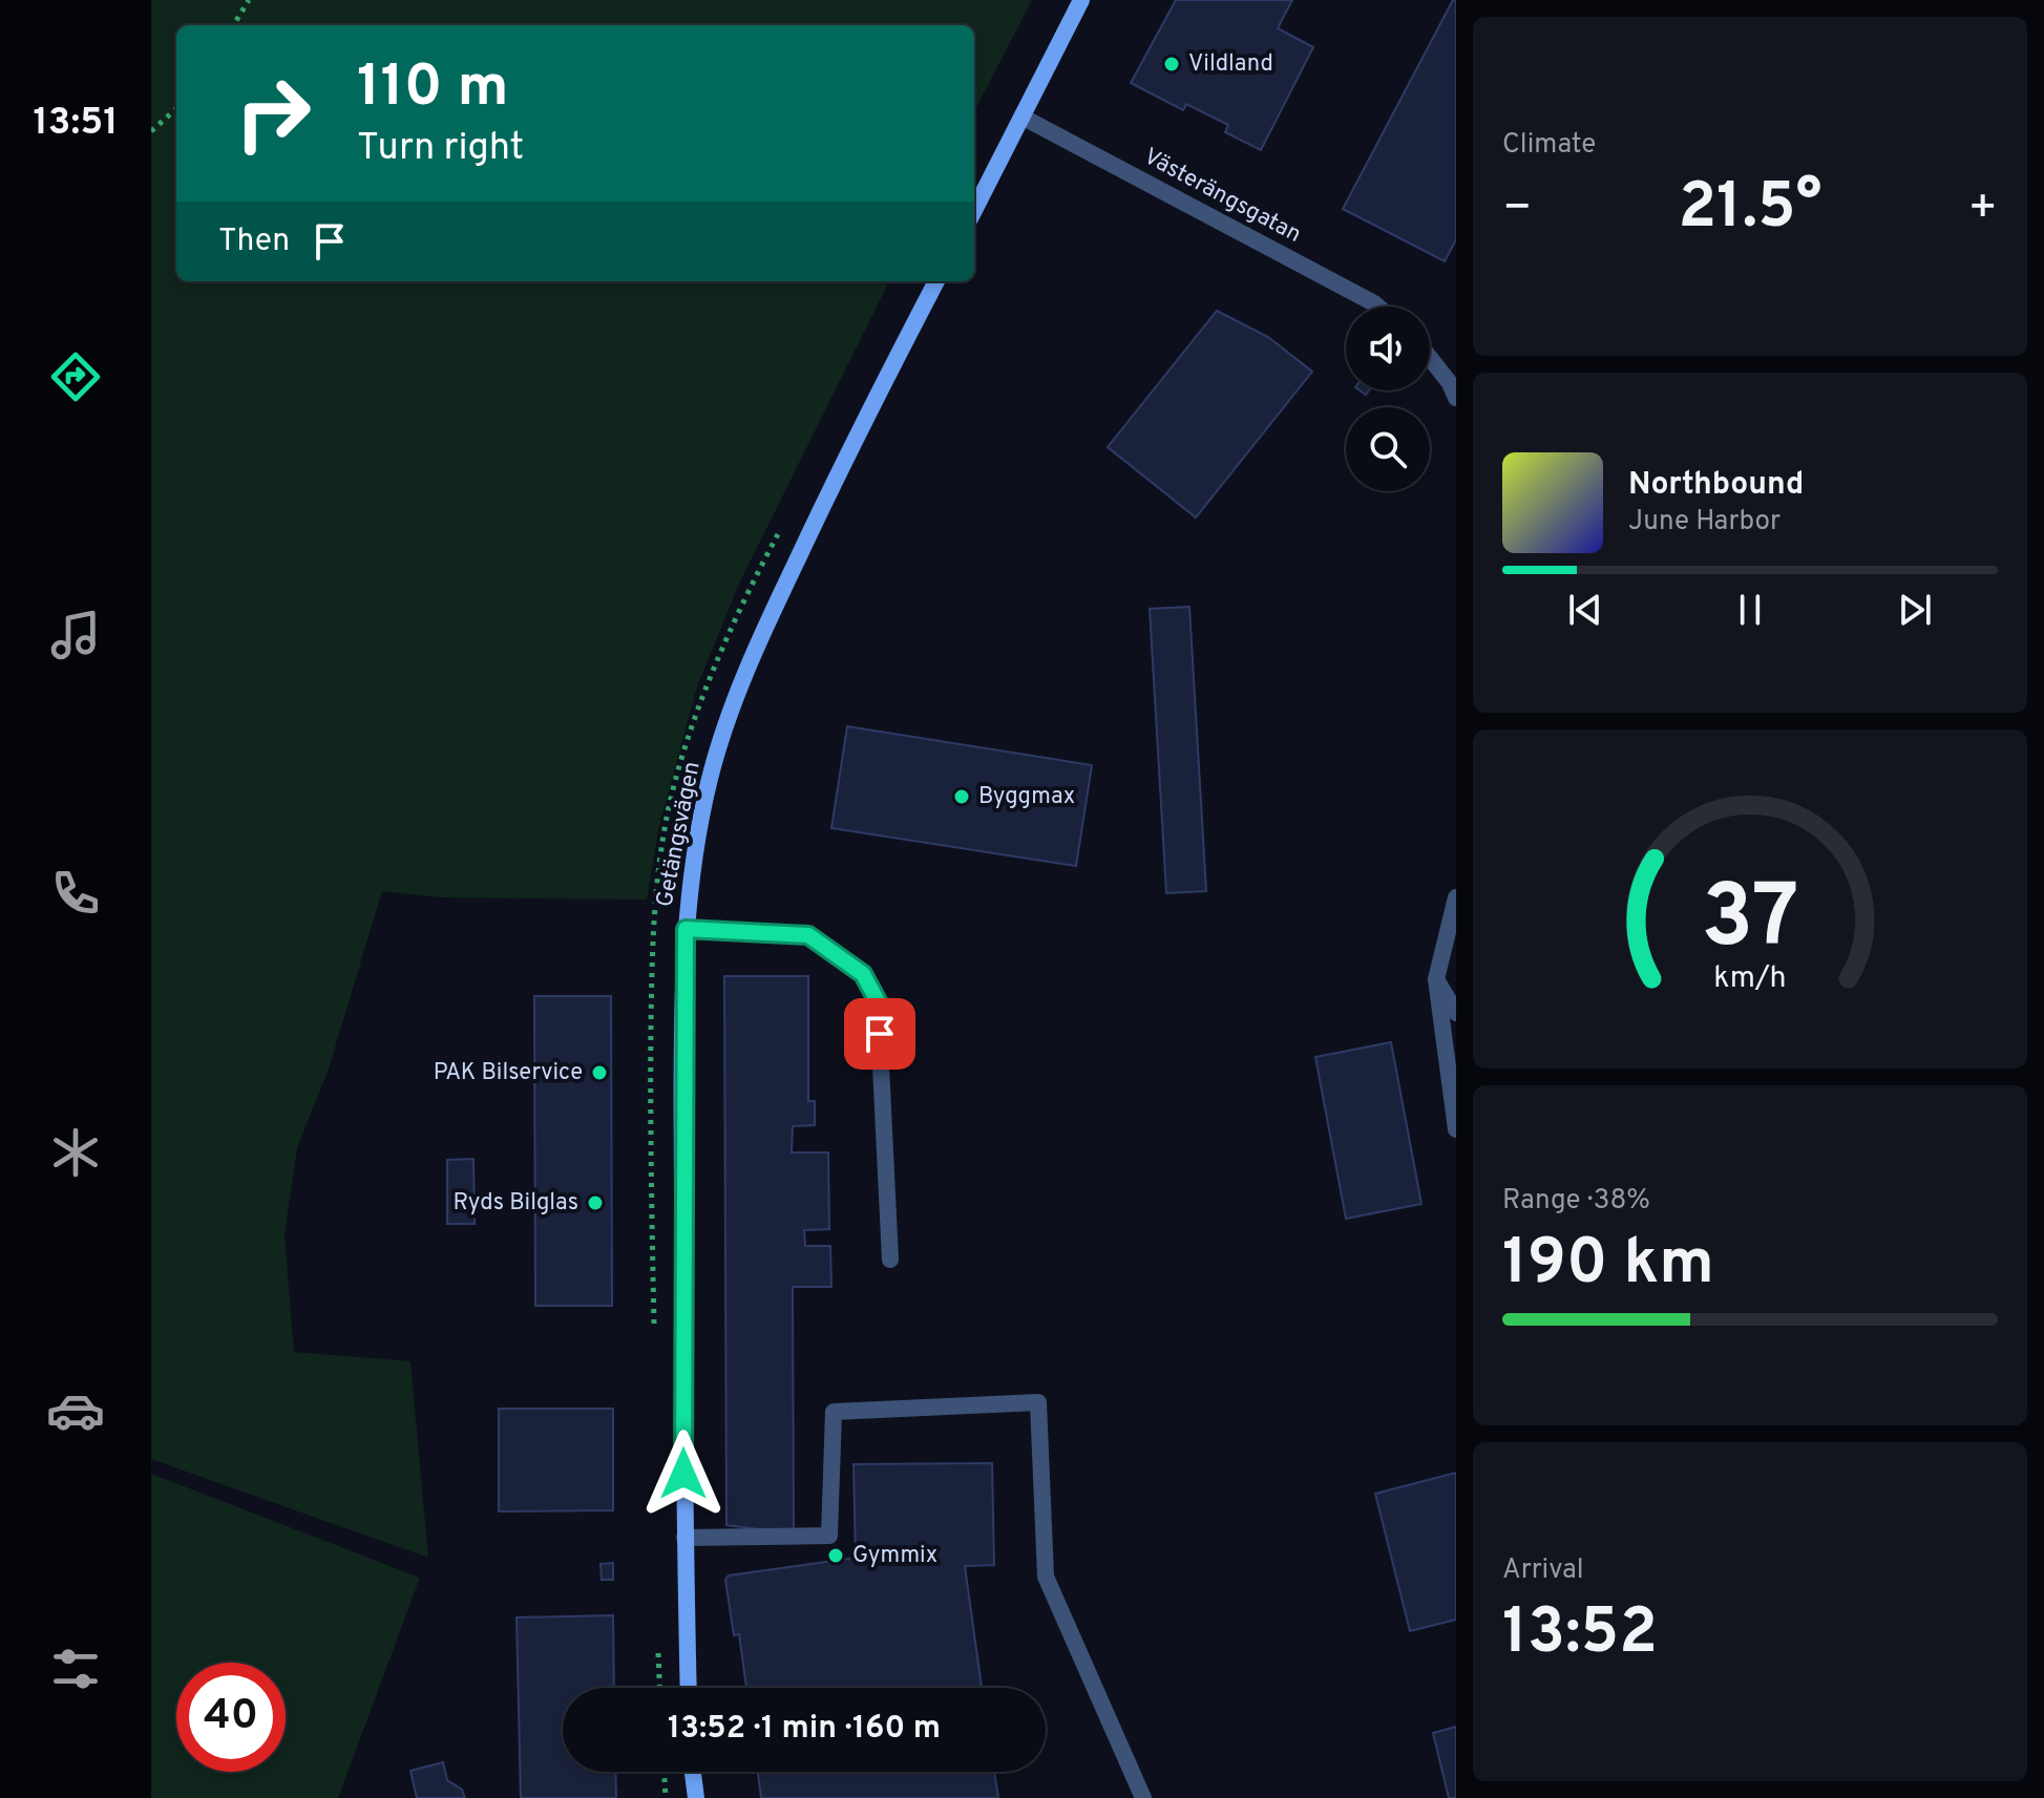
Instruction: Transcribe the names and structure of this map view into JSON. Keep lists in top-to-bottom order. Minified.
{"streets":{"street":["Getängsvägen"],"lane":["Västerängsgatan"]},"places":["Vildland","Byggmax","PAK Bilservice","Ryds Bilglas","Gymmix"],"page":{"tabs":"13:51","tile":["Climate",["Range · 38%","190 km"],["Arrival","13:52"]],"turn":["110 m","Turn right"],"heat":["−","21.5°","+"],"then":"Then","song":["Northbound","June Harbor"],"limit":"40","trip":"13:52 · 1 min · 160 m","gauge":["37","km/h"]}}
